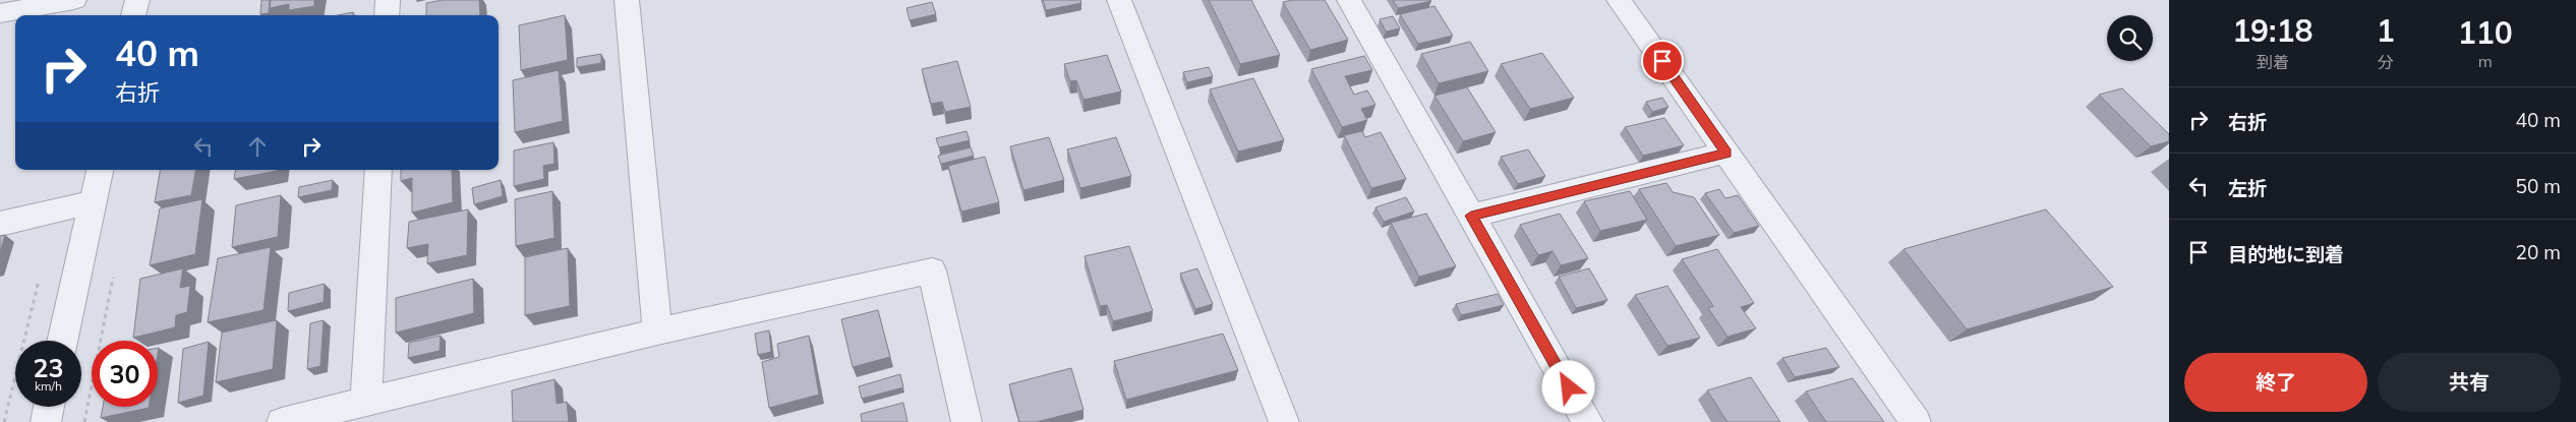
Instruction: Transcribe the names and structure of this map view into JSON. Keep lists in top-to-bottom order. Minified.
{"page":{"eta":["19:18","到着","1","分","110","m"],"turn":["40 m","右折"],"list":[{"name":"右折","value":"40 m"},{"name":"左折","value":"50 m"},{"name":"目的地に到着","value":"20 m"}],"speed":"23 km/h","limit":"30","buttons":["終了","共有"]}}
